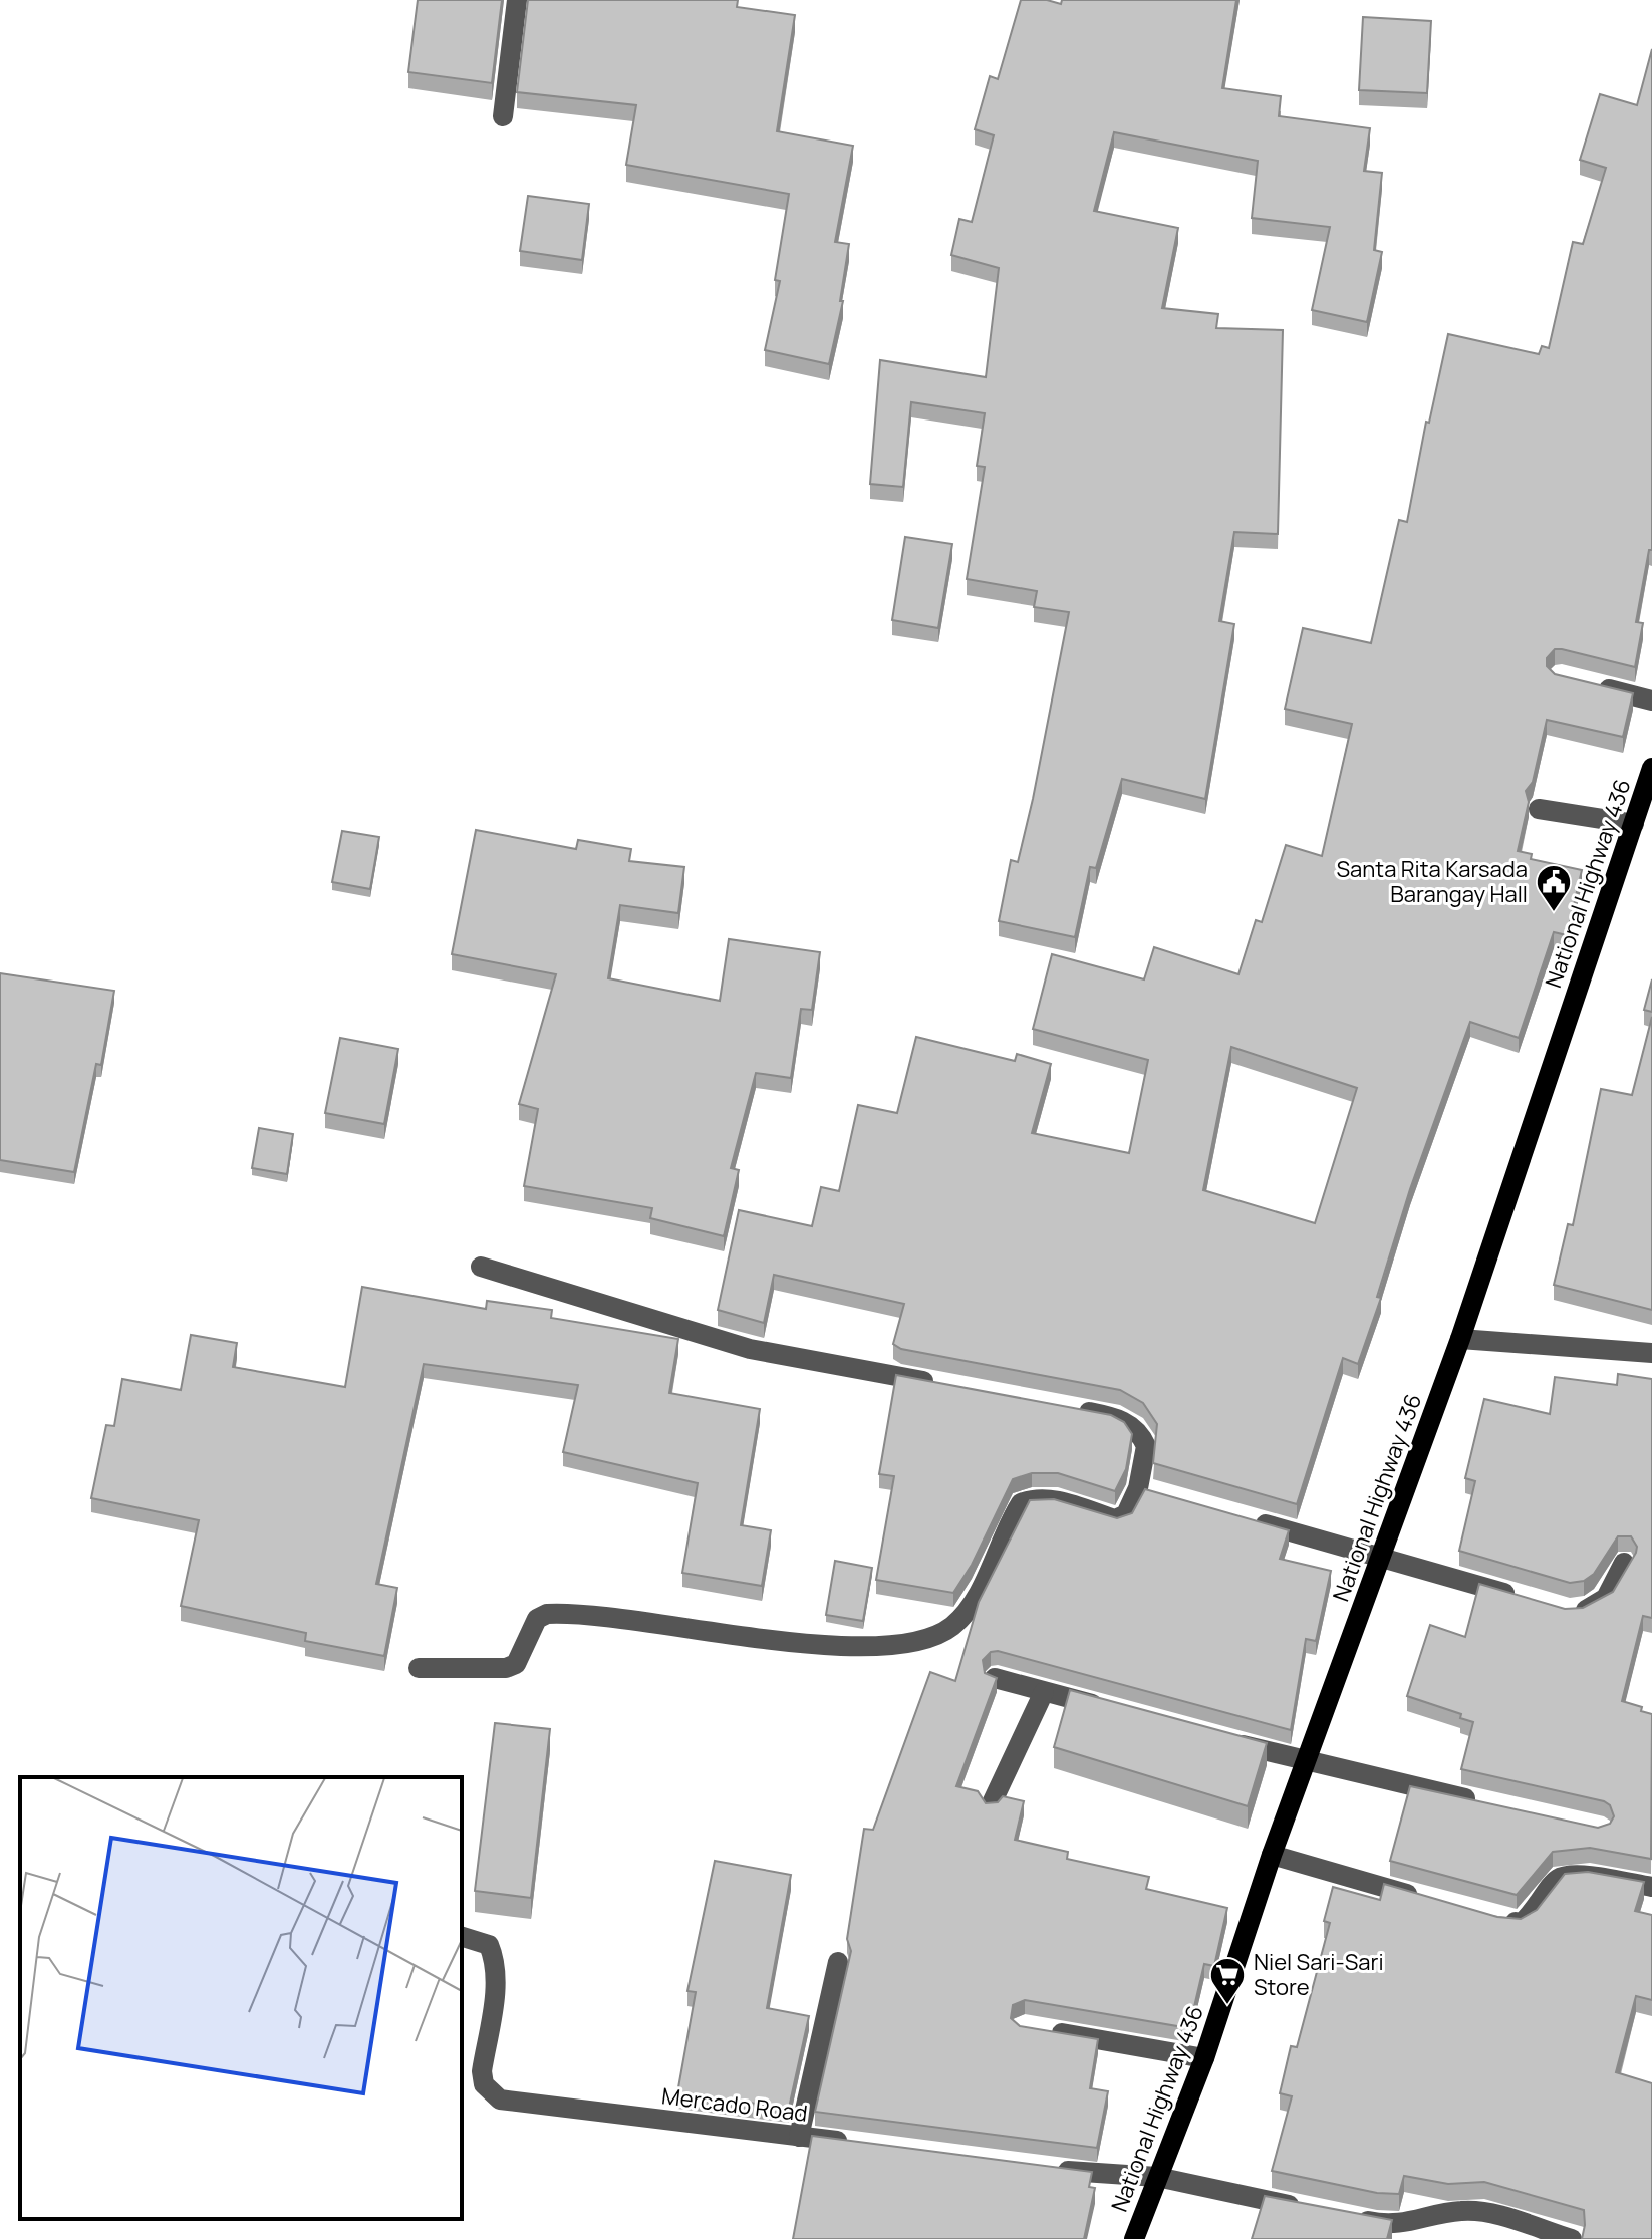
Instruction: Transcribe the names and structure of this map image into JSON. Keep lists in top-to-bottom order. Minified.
{"streets":{"main road":["National Highway 436"],"street":["Mercado Road"]},"places":{"public building":["Santa Rita Karsada Barangay Hall"],"supermarket":["Niel Sari-Sari Store"]}}
